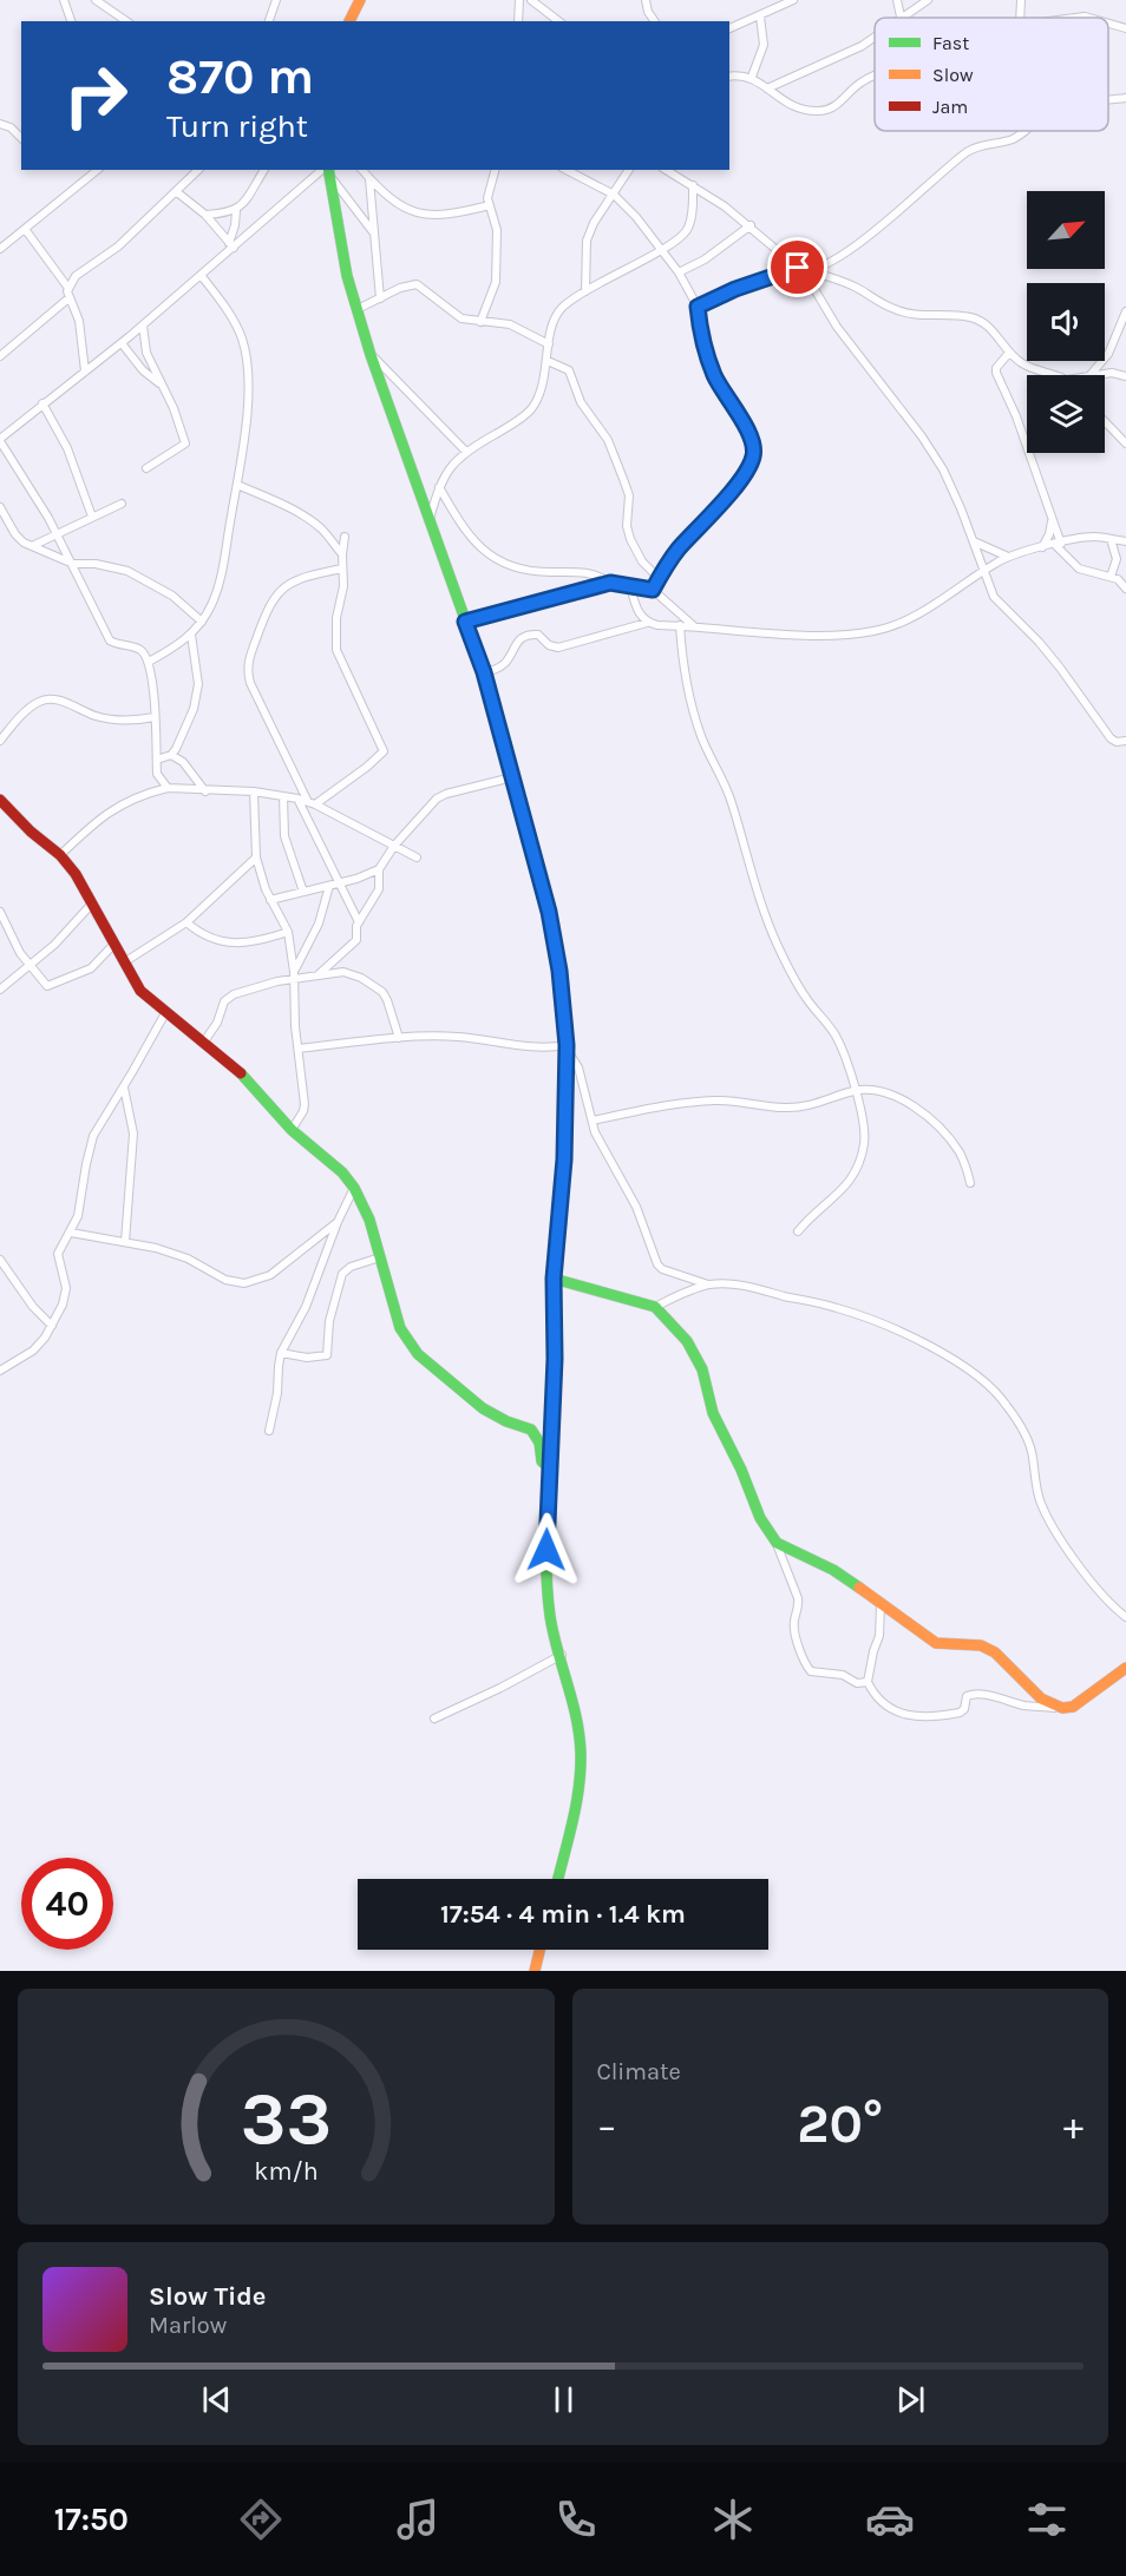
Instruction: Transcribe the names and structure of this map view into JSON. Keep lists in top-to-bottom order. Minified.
{"legend":["Fast","Slow","Jam"],"north":"top right","page":{"turn":["870 m","Turn right"],"limit":"40","trip":"17:54 · 4 min · 1.4 km","tile":"Climate","heat":["−","20°","+"],"song":["Slow Tide","Marlow"],"tabs":"17:50","gauge":["33","km/h"]}}
